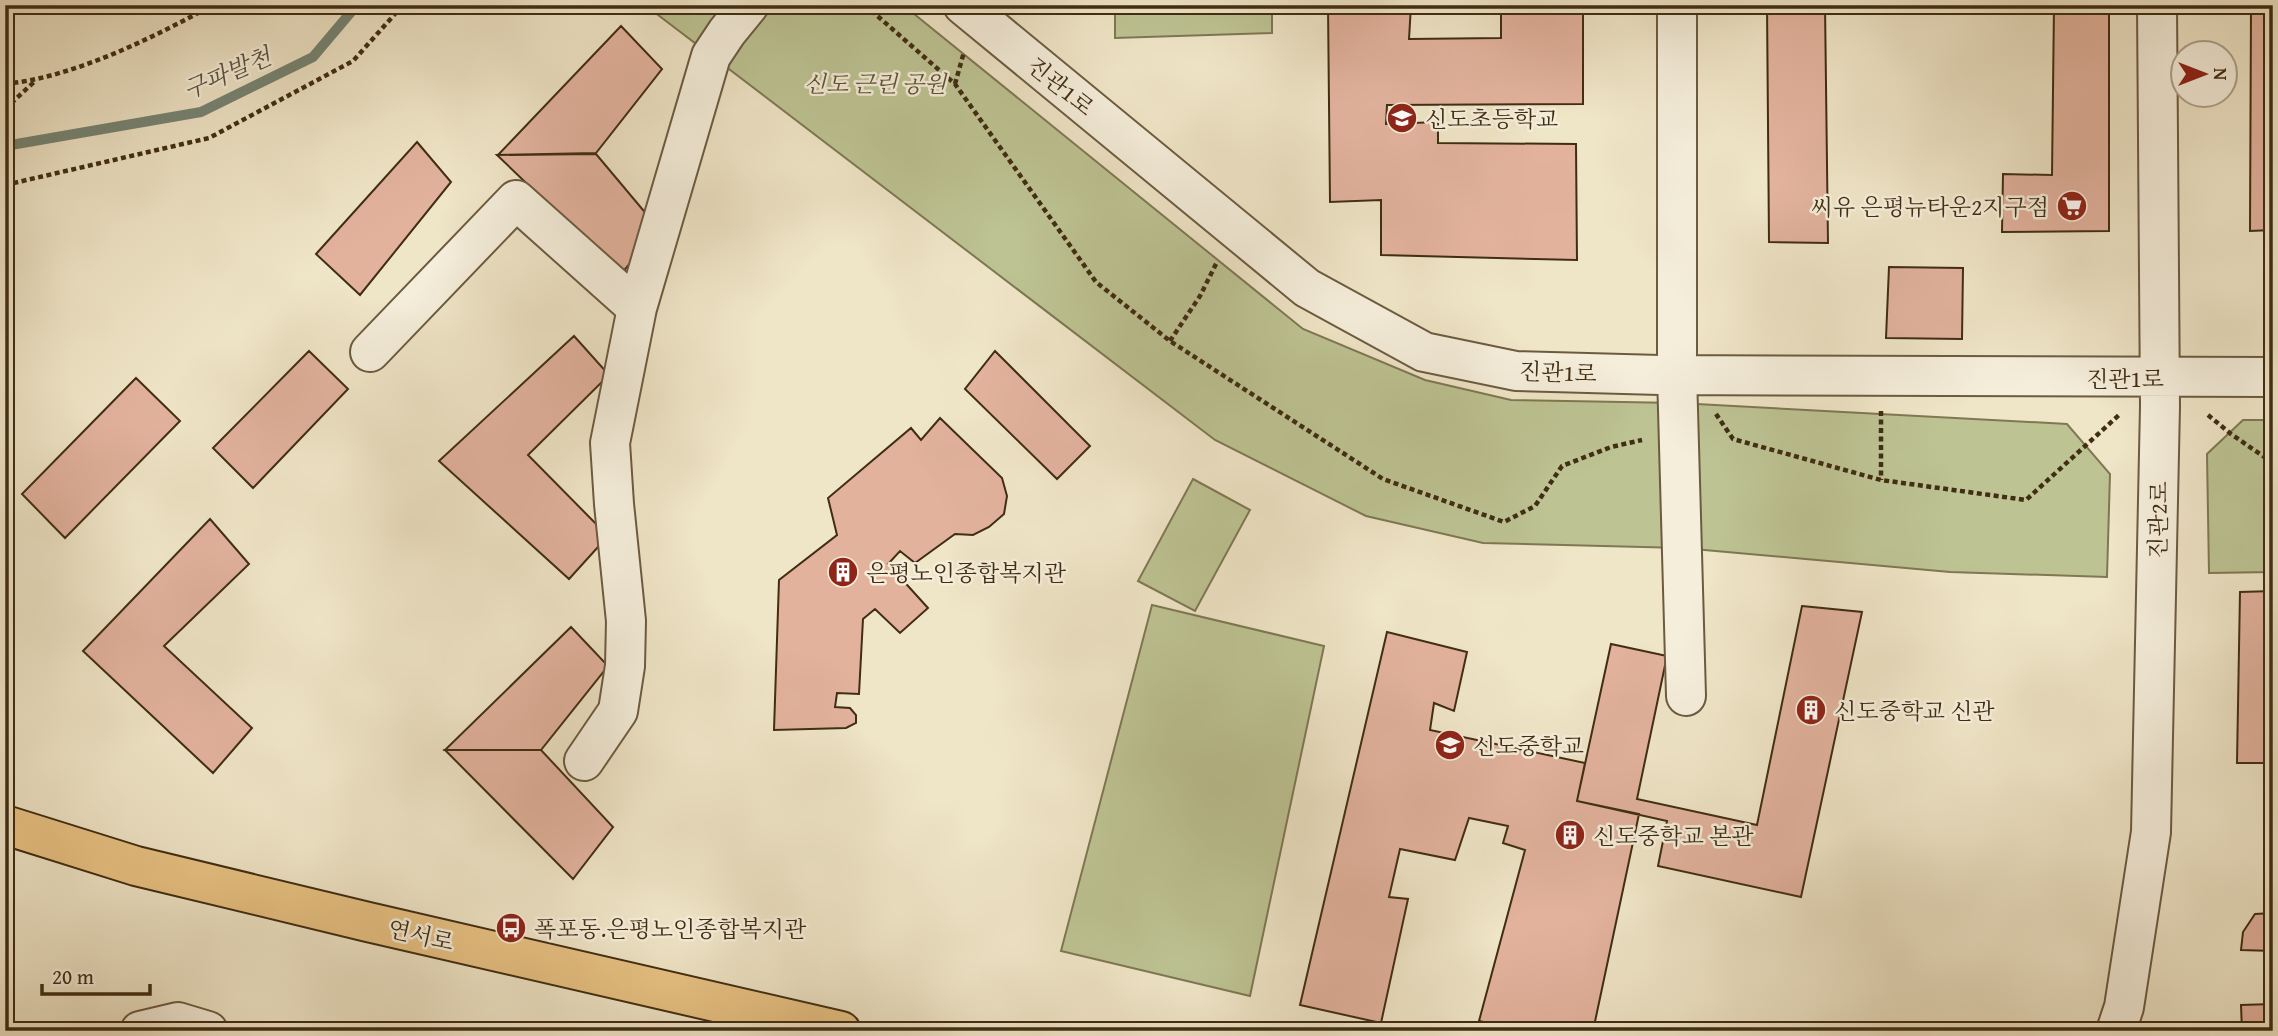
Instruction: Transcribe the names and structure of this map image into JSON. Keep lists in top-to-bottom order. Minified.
{"streets":{"main road":["연서로"],"street":["진관1로","진관2로"]},"crossings":[["진관1로","진관2로"]],"water":["구파발천"],"parks":["신도 근린 공원"],"places":{"school or university":["신도초등학교","신도중학교"],"supermarket":["씨유 은평뉴타운2지구점"],"building":["은평노인종합복지관","신도중학교 신관","신도중학교 본관"],"bus stop":["폭포동.은평노인종합복지관"]},"scale_bar":"20 m","north":"right"}
